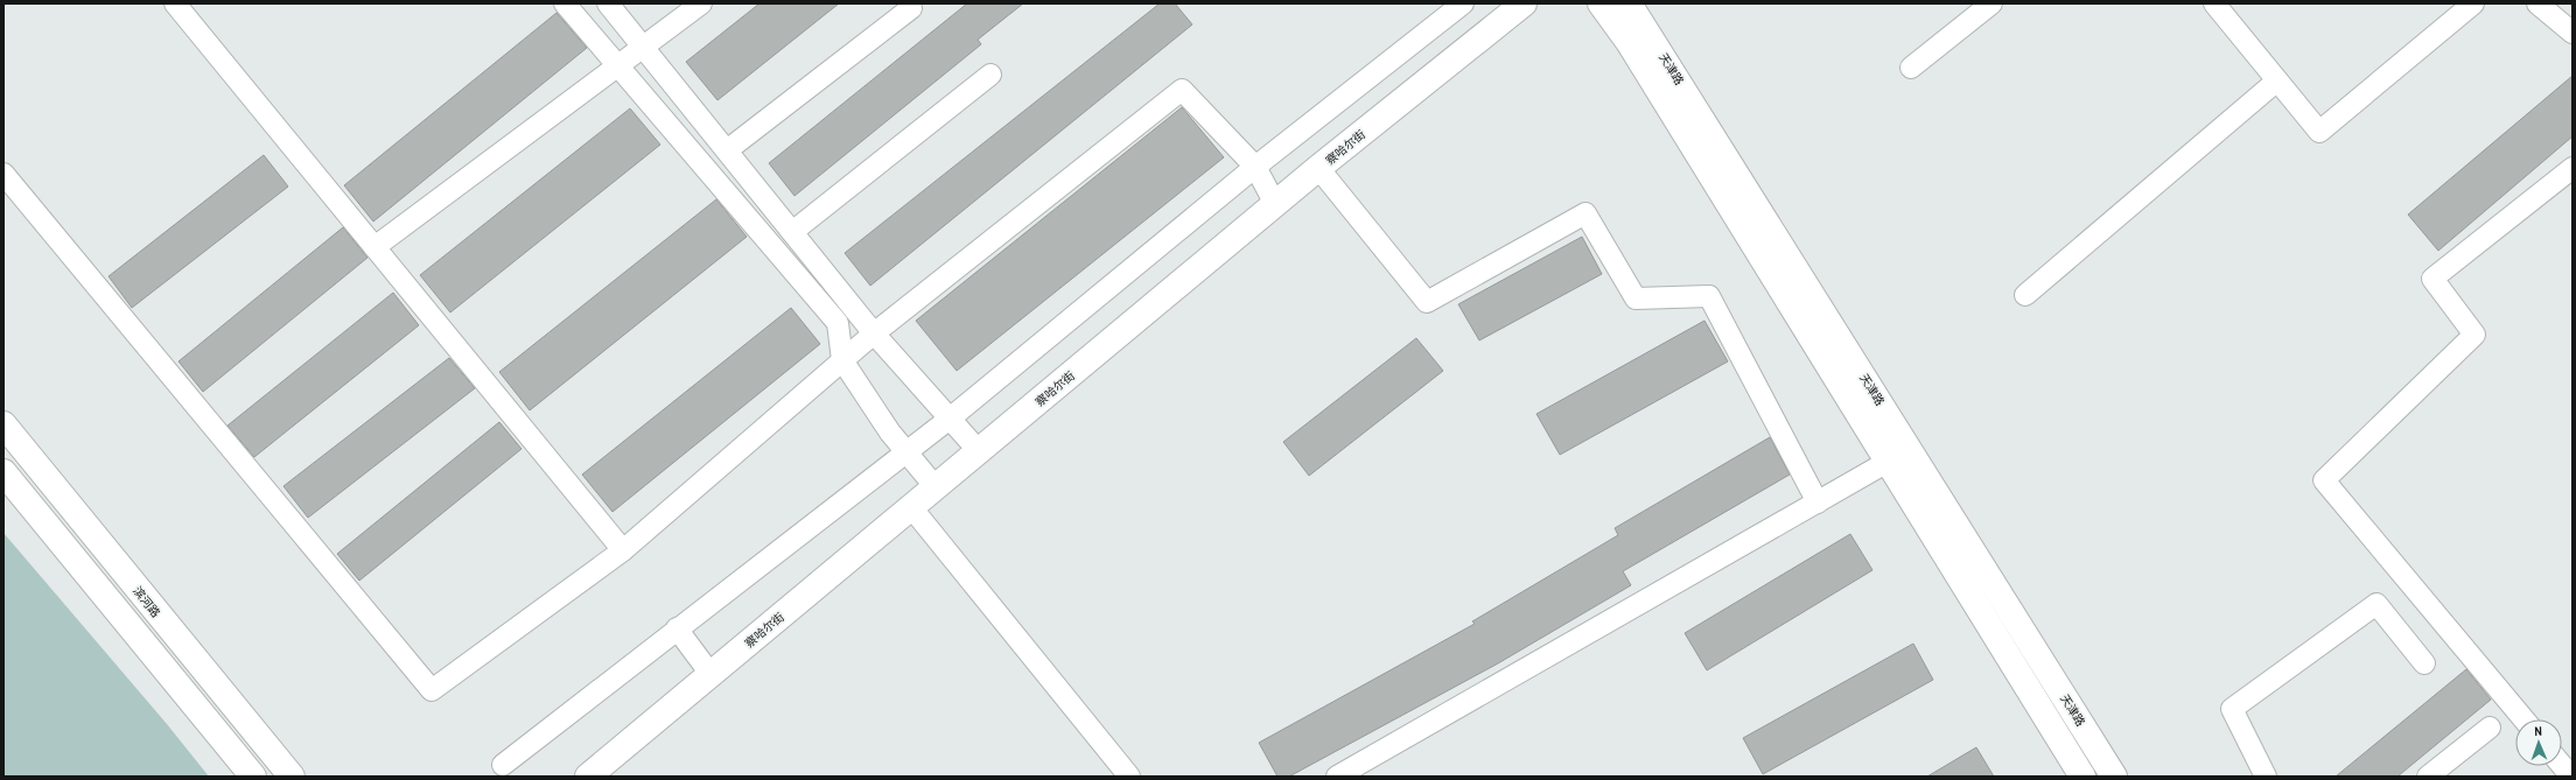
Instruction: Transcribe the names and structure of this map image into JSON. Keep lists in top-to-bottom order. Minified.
{"streets":{"street":["天津路","察哈尔街","滨河路"]},"north":"top"}
